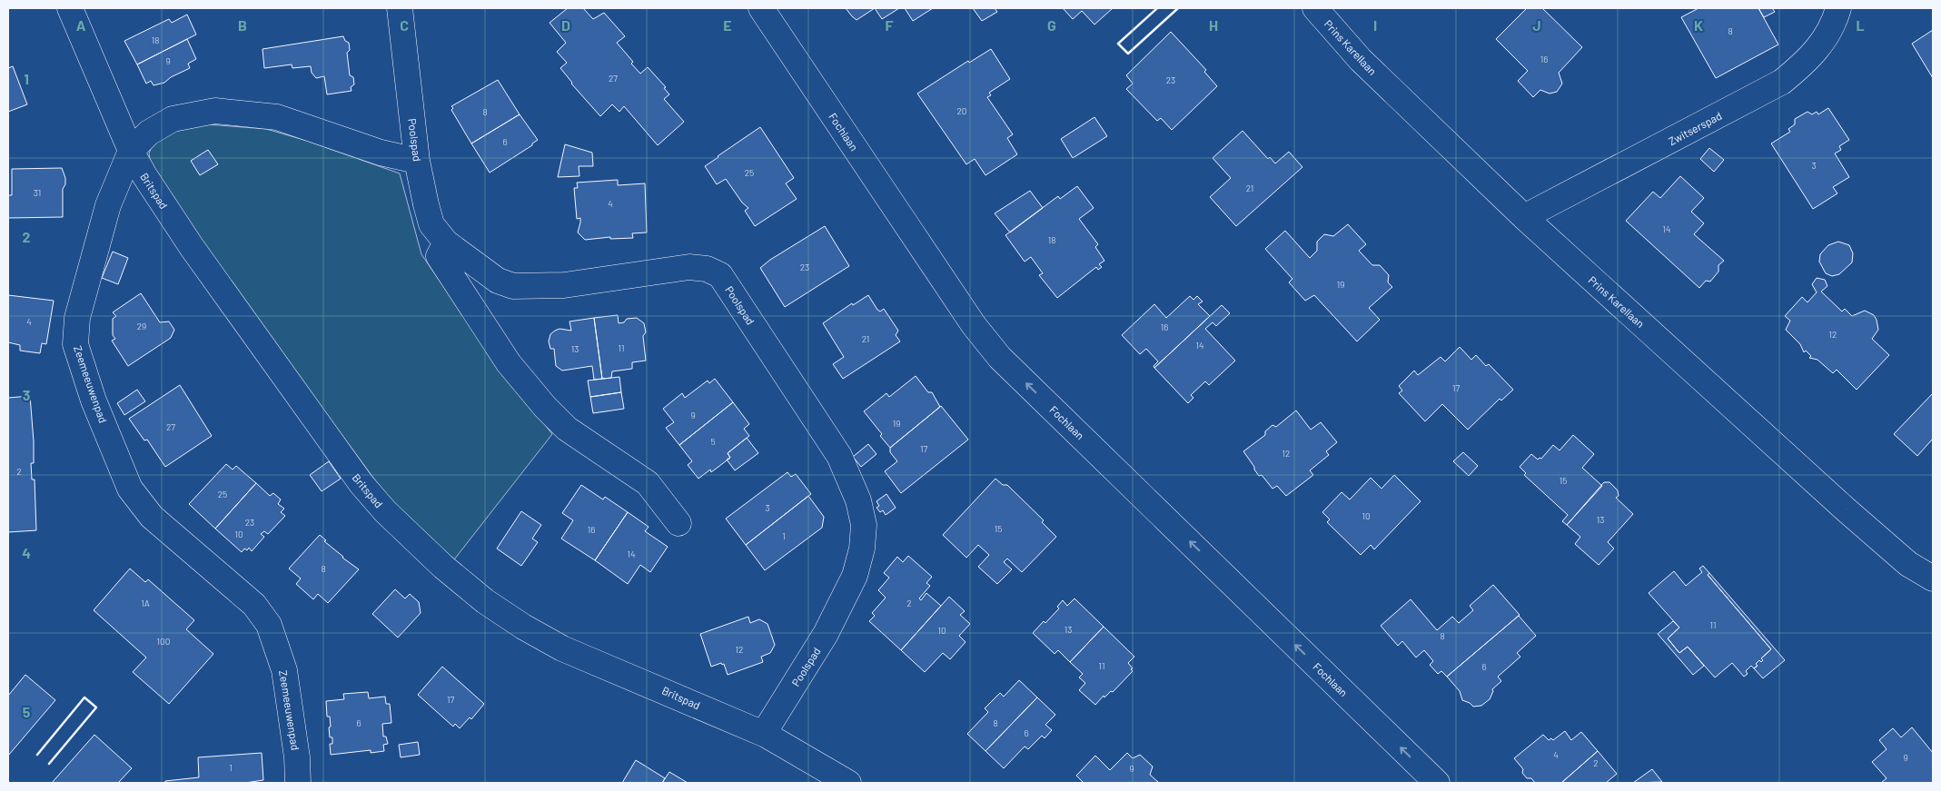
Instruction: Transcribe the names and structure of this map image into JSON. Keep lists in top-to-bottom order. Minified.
{"streets":{"street":["Prins Karellaan","Zwitserspad","Fochlaan","Poolspad","Britspad","Zeemeeuwenpad"]},"crossings":[["Prins Karellaan","Zwitserspad"],["Poolspad","Britspad"],["Poolspad","Zeemeeuwenpad"],["Britspad","Zeemeeuwenpad"]],"one_way":["Fochlaan"],"house_numbers":["8","18","16","9","27","23","20","8","6","3","25","21","31","4","14","18","23","19","4","29","16","12","21","14","11","13","17","9","19","27","5","17","12","2","15","25","3","10","13","23","15","16","10","1","14","8","1A","2","11","13","10","8","100","12","11","6","17","6","8","6","4","9","2","1","9"],"grid":{"columns":["A","B","C","D","E","F","G","H","I","J","K","L"],"rows":["1","2","3","4","5"]}}
